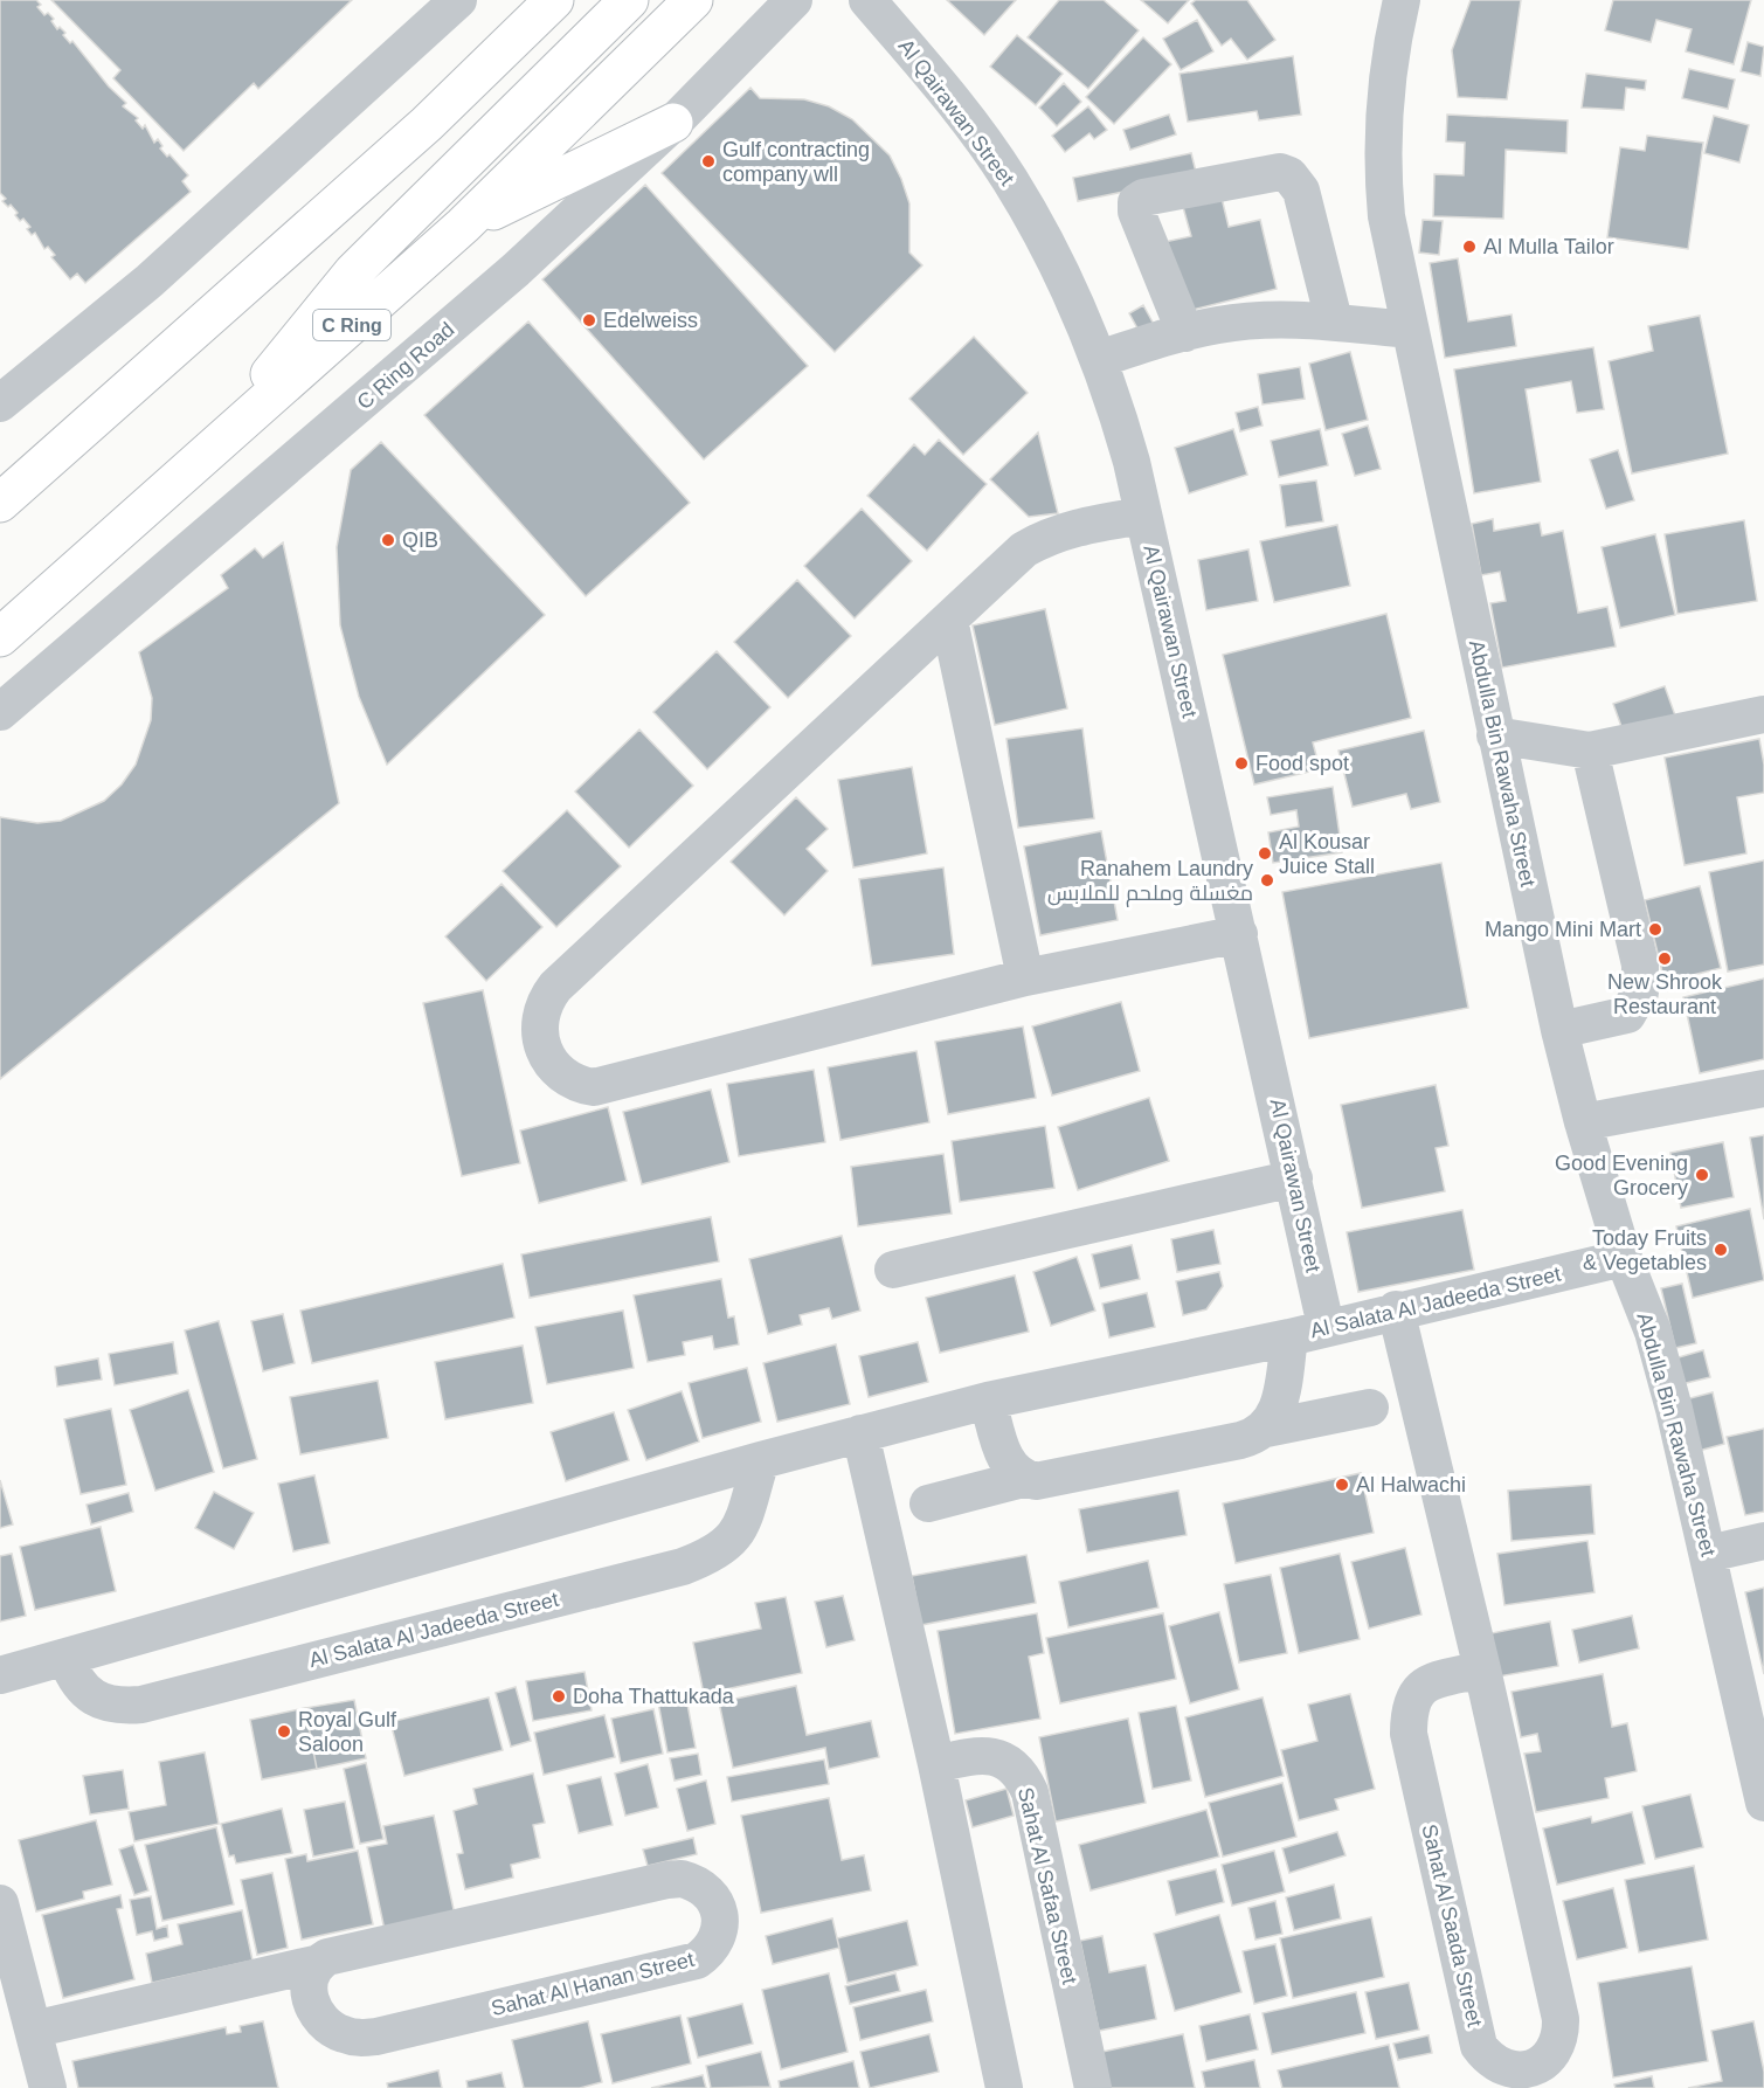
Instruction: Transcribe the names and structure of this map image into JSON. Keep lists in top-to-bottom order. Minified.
{"streets":{"highway":["C Ring"],"street":["Al Qairawan Street","C Ring Road","Abdulla Bin Rawaha Street","Al Salata Al Jadeeda Street","Sahat Al Safaa Street","Sahat Al Saada Street","Sahat Al Hanan Street"]},"crossings":[["Al Qairawan Street","Al Salata Al Jadeeda Street"],["Abdulla Bin Rawaha Street","Al Salata Al Jadeeda Street"],["Al Salata Al Jadeeda Street","Sahat Al Saada Street"]],"places":["Gulf contracting company wll","Al Mulla Tailor","Edelweiss","QIB","Food spot","Al Kousar Juice Stall","Ranahem Laundry مغسلة وملحم للملابس","Mango Mini Mart","New Shrook Restaurant","Good Evening Grocery","Today Fruits & Vegetables","Al Halwachi","Doha Thattukada","Royal Gulf Saloon"]}
